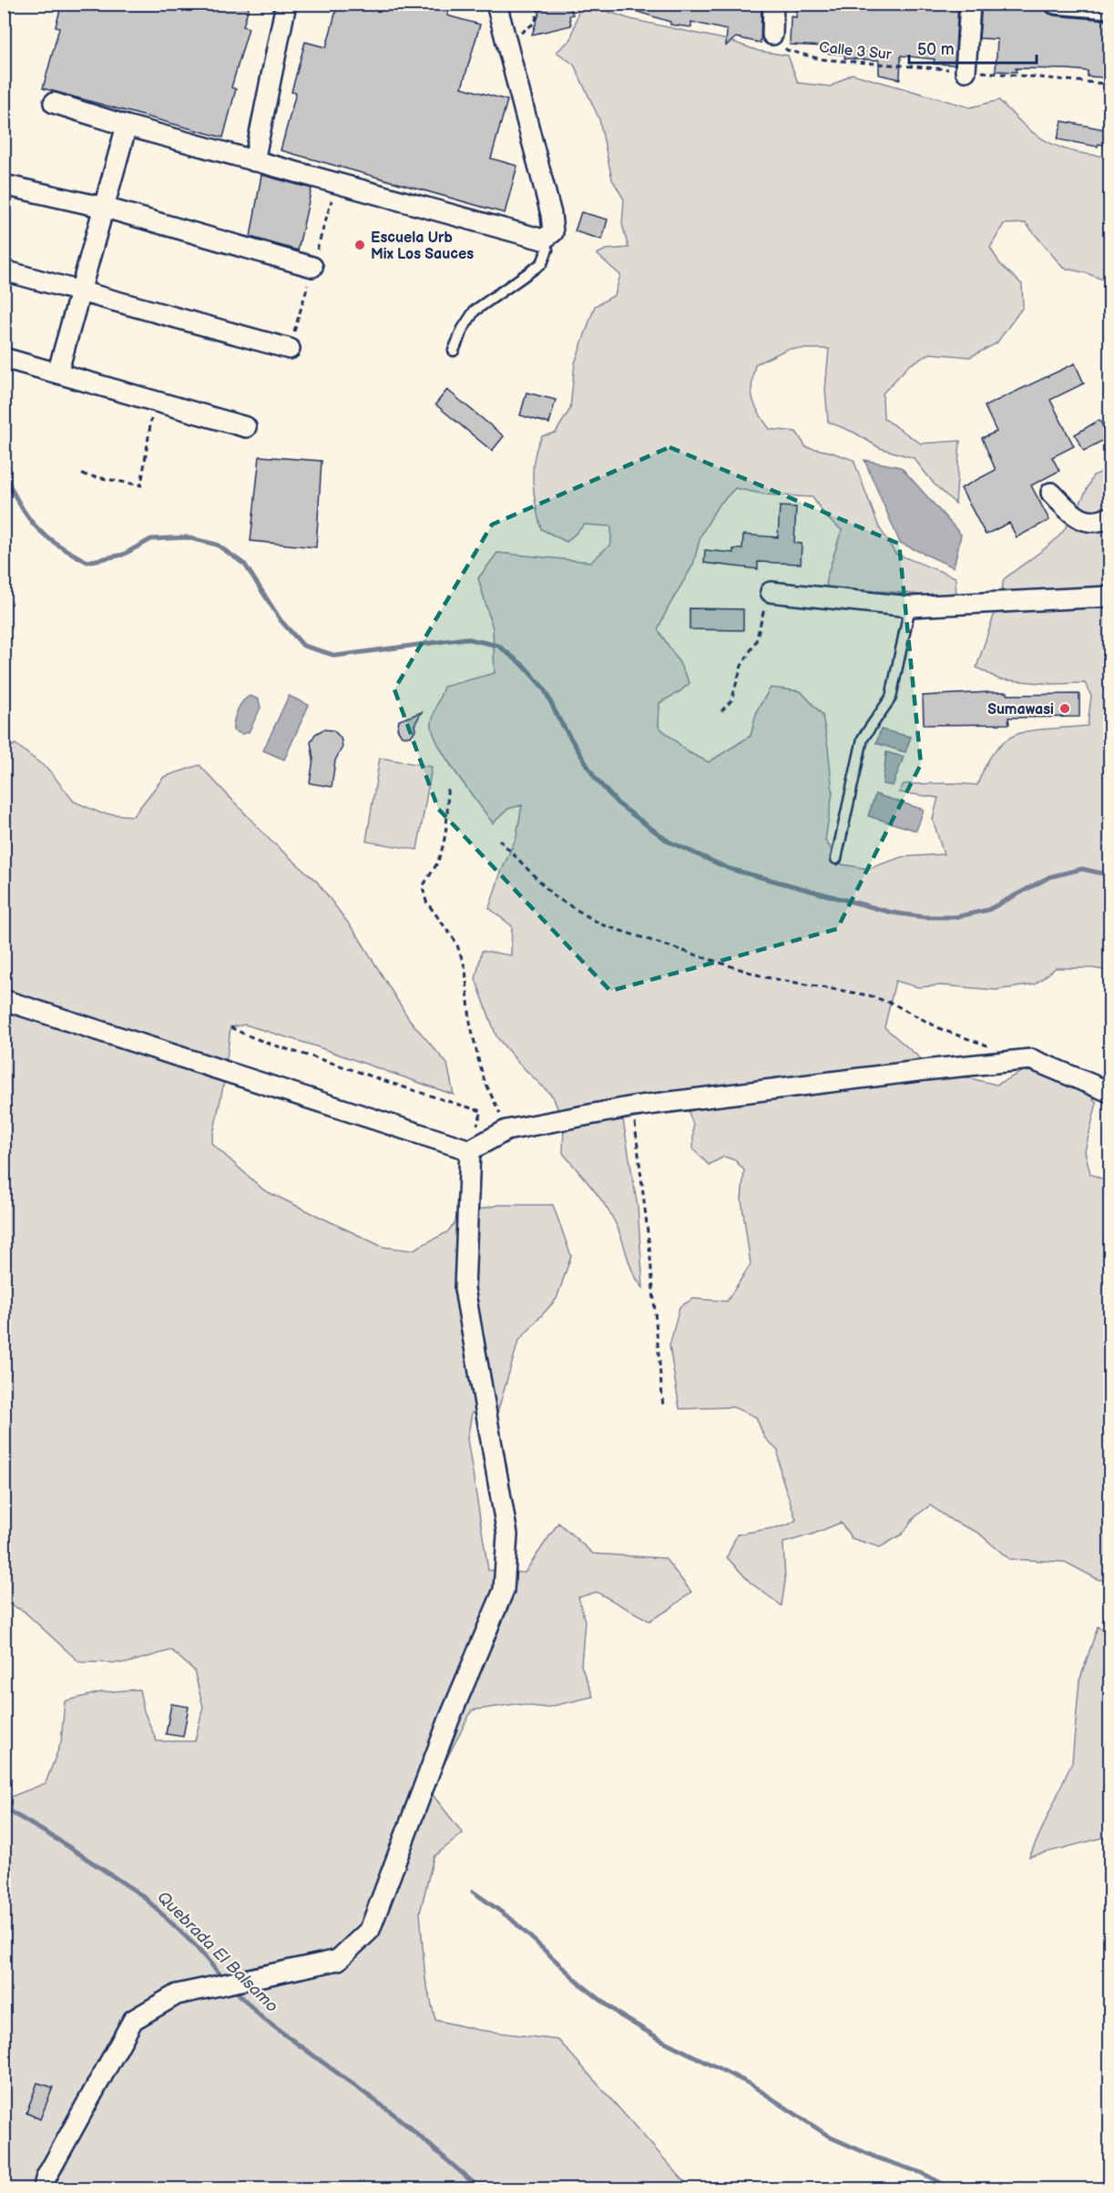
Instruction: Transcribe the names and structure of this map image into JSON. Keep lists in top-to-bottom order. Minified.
{"streets":{"path":["Calle 3 Sur"]},"water":["Quebrada El Balsamo"],"places":["Escuela Urb Mix Los Sauces","Sumawasi"],"scale_bar":"50 m"}
